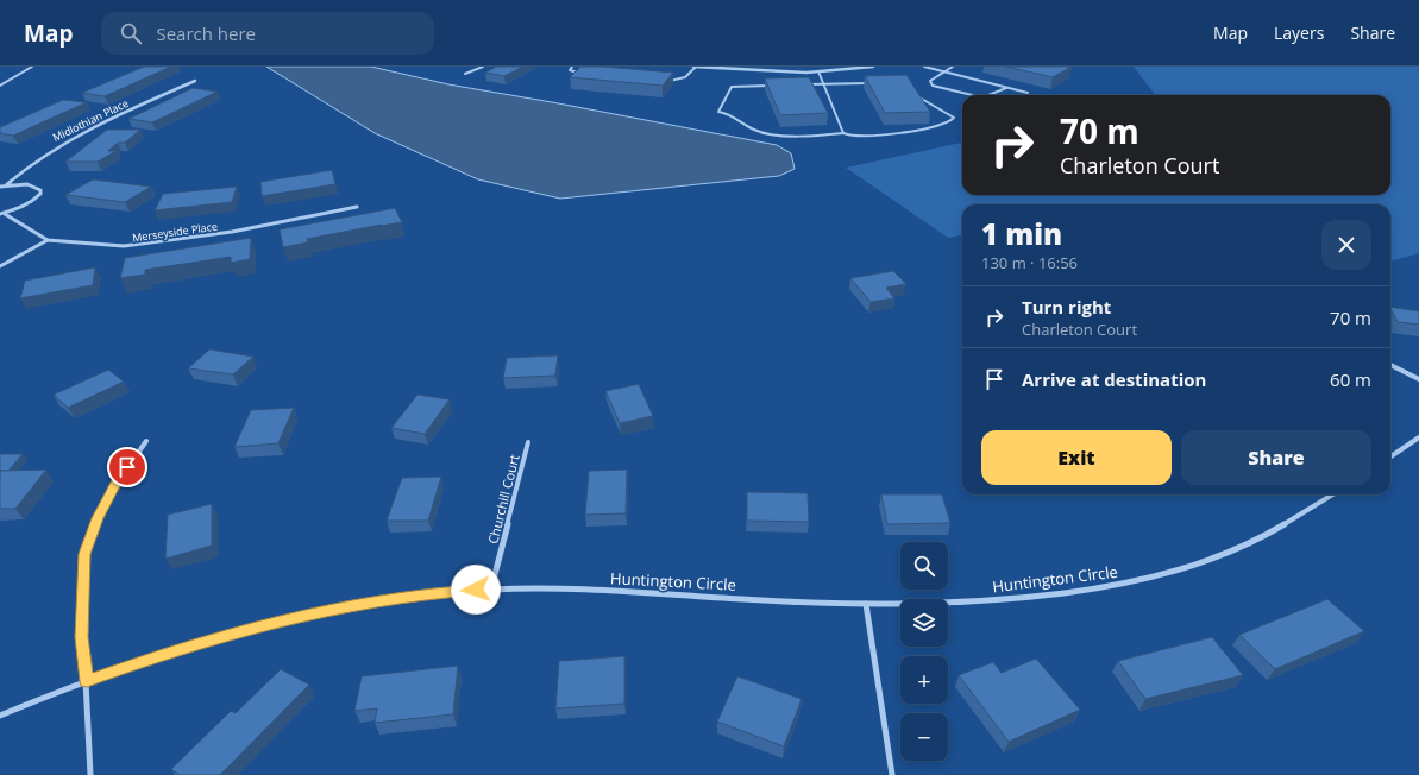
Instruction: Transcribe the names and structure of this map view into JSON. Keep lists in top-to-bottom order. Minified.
{"streets":{"street":["Midlothian Place","Merseyside Place","Churchill Court","Huntington Circle"]},"crossings":[["Churchill Court","Huntington Circle"]],"page":{"header":"Map","search":"Search here","nav":["Map","Layers","Share"],"turn":["70 m","Charleton Court"],"heading":["1 min","130 m · 16:56"],"list":[{"name":"Turn right","note":"Charleton Court","value":"70 m"},{"name":"Arrive at destination","value":"60 m"}],"buttons":["Exit","Share"],"map_buttons":["+","−"]}}
